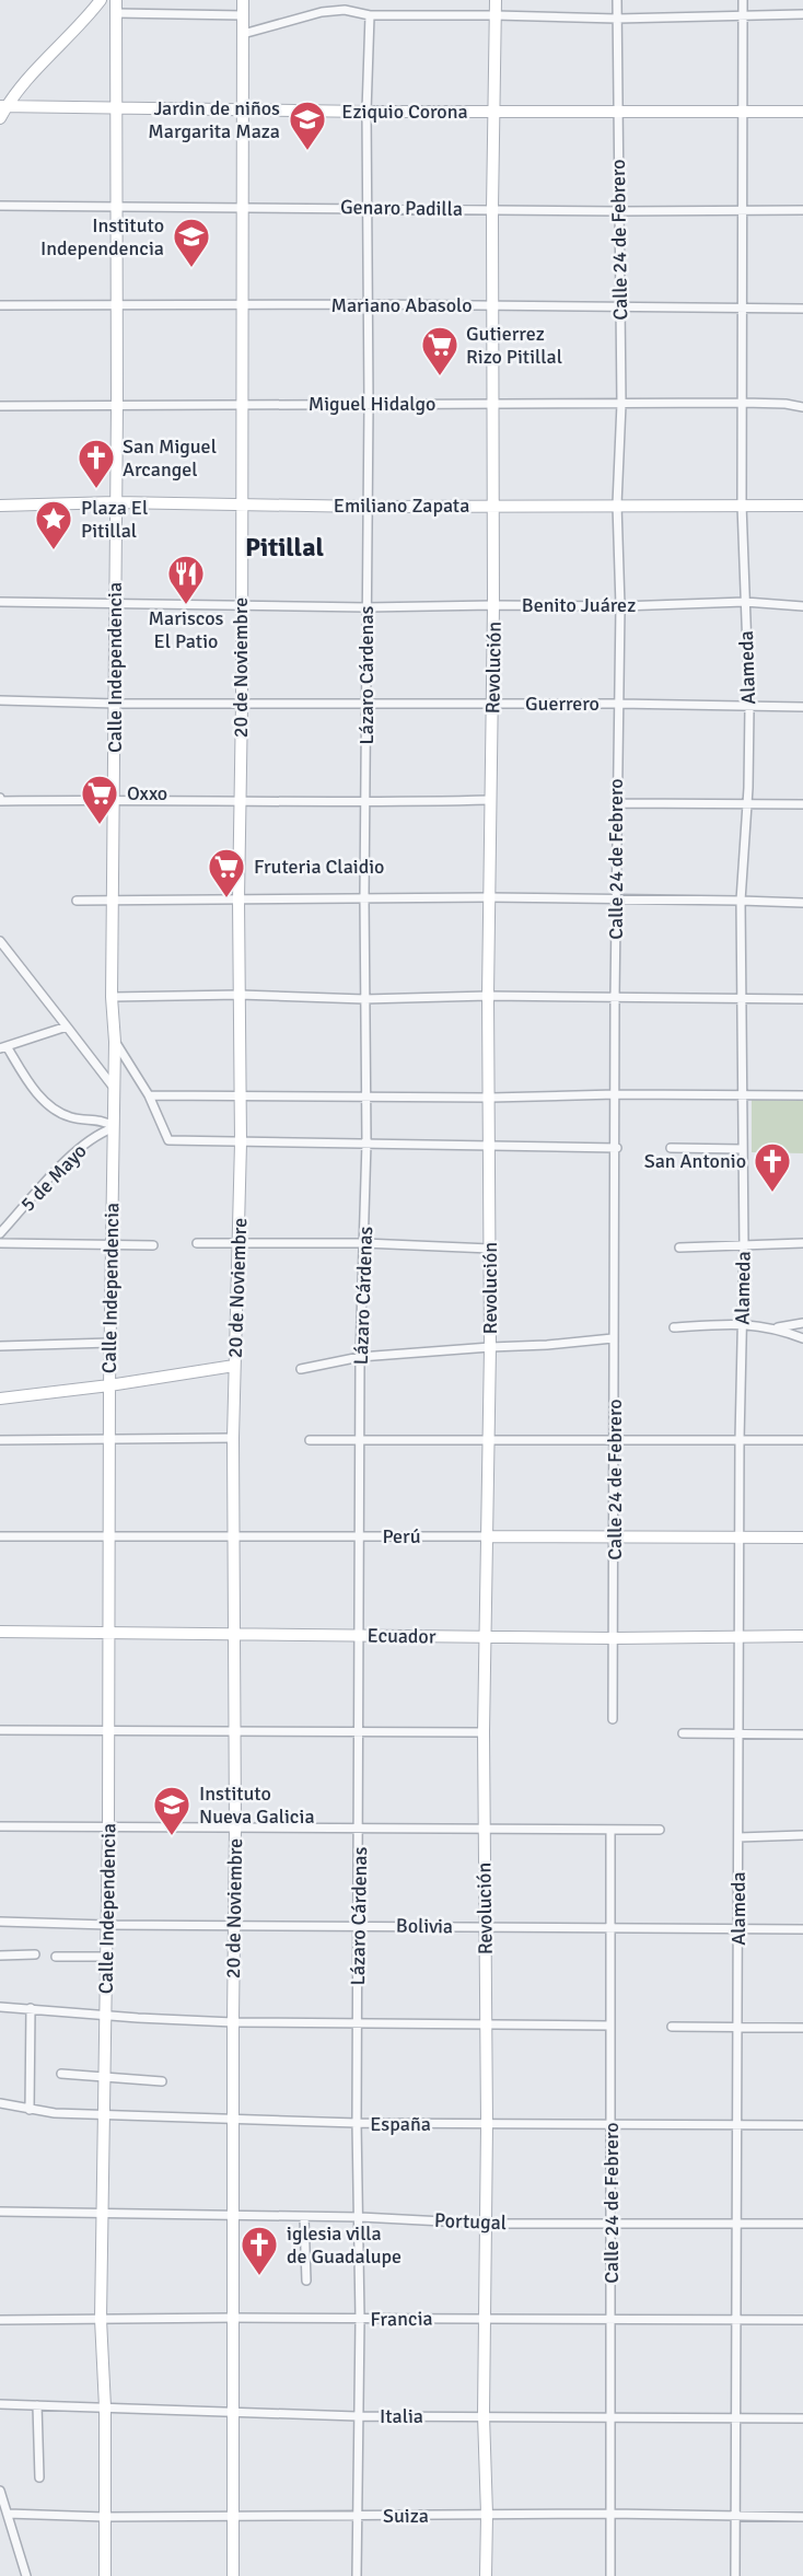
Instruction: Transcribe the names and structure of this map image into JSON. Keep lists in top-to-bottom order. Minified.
{"streets":{"street":["Eziquio Corona","Genaro Padilla","Calle 24 de Febrero","Mariano Abasolo","Miguel Hidalgo","Emiliano Zapata","Benito Juárez","Calle Independencia","20 de Noviembre","Revolución","Alameda","Lázaro Cárdenas","Guerrero","5 de Mayo","Perú","Ecuador","Bolivia","España","Portugal","Francia","Italia","Suiza"]},"crossings":[["Eziquio Corona","Calle 24 de Febrero"],["Eziquio Corona","Calle Independencia"],["Eziquio Corona","20 de Noviembre"],["Eziquio Corona","Revolución"],["Eziquio Corona","Alameda"],["Eziquio Corona","Lázaro Cárdenas"],["Genaro Padilla","Calle 24 de Febrero"],["Genaro Padilla","Calle Independencia"],["Genaro Padilla","20 de Noviembre"],["Genaro Padilla","Revolución"],["Genaro Padilla","Alameda"],["Genaro Padilla","Lázaro Cárdenas"],["Calle 24 de Febrero","Mariano Abasolo"],["Calle 24 de Febrero","Miguel Hidalgo"],["Calle 24 de Febrero","Emiliano Zapata"],["Calle 24 de Febrero","Benito Juárez"],["Calle 24 de Febrero","Guerrero"],["Calle 24 de Febrero","Perú"],["Calle 24 de Febrero","Ecuador"],["Calle 24 de Febrero","Bolivia"],["Calle 24 de Febrero","España"],["Calle 24 de Febrero","Portugal"],["Calle 24 de Febrero","Francia"],["Calle 24 de Febrero","Italia"],["Calle 24 de Febrero","Suiza"],["Mariano Abasolo","Calle Independencia"],["Mariano Abasolo","20 de Noviembre"],["Mariano Abasolo","Revolución"],["Mariano Abasolo","Alameda"],["Mariano Abasolo","Lázaro Cárdenas"],["Miguel Hidalgo","Calle Independencia"],["Miguel Hidalgo","20 de Noviembre"],["Miguel Hidalgo","Revolución"],["Miguel Hidalgo","Alameda"],["Miguel Hidalgo","Lázaro Cárdenas"],["Emiliano Zapata","Calle Independencia"],["Emiliano Zapata","20 de Noviembre"],["Emiliano Zapata","Revolución"],["Emiliano Zapata","Alameda"],["Emiliano Zapata","Lázaro Cárdenas"],["Benito Juárez","Calle Independencia"],["Benito Juárez","20 de Noviembre"],["Benito Juárez","Revolución"],["Benito Juárez","Alameda"],["Benito Juárez","Lázaro Cárdenas"],["Calle Independencia","Guerrero"],["Calle Independencia","5 de Mayo"],["Calle Independencia","Perú"],["Calle Independencia","Ecuador"],["Calle Independencia","Bolivia"],["Calle Independencia","España"],["Calle Independencia","Portugal"],["Calle Independencia","Francia"],["Calle Independencia","Italia"],["Calle Independencia","Suiza"],["20 de Noviembre","Guerrero"],["20 de Noviembre","Perú"],["20 de Noviembre","Ecuador"],["20 de Noviembre","Bolivia"],["20 de Noviembre","España"],["20 de Noviembre","Portugal"],["20 de Noviembre","Francia"],["20 de Noviembre","Italia"],["20 de Noviembre","Suiza"],["Revolución","Guerrero"],["Revolución","Perú"],["Revolución","Ecuador"],["Revolución","Bolivia"],["Revolución","España"],["Revolución","Portugal"],["Revolución","Francia"],["Revolución","Italia"],["Revolución","Suiza"],["Alameda","Guerrero"],["Alameda","Perú"],["Alameda","Ecuador"],["Alameda","Bolivia"],["Alameda","España"],["Alameda","Portugal"],["Alameda","Francia"],["Alameda","Italia"],["Alameda","Suiza"],["Lázaro Cárdenas","Guerrero"],["Lázaro Cárdenas","Perú"],["Lázaro Cárdenas","Ecuador"],["Lázaro Cárdenas","Bolivia"],["Lázaro Cárdenas","España"],["Lázaro Cárdenas","Portugal"],["Lázaro Cárdenas","Francia"],["Lázaro Cárdenas","Italia"],["Lázaro Cárdenas","Suiza"]],"districts":["Pitillal"],"places":{"school or university":["Jardin de niños Margarita Maza","Instituto Independencia","Instituto Nueva Galicia"],"supermarket":["Gutierrez Rizo Pitillal","Oxxo","Fruteria Claidio"],"church":["San Miguel Arcangel","San Antonio","iglesia villa de Guadalupe"],"place":["Plaza El Pitillal"],"restaurant":["Mariscos El Patio"]}}
